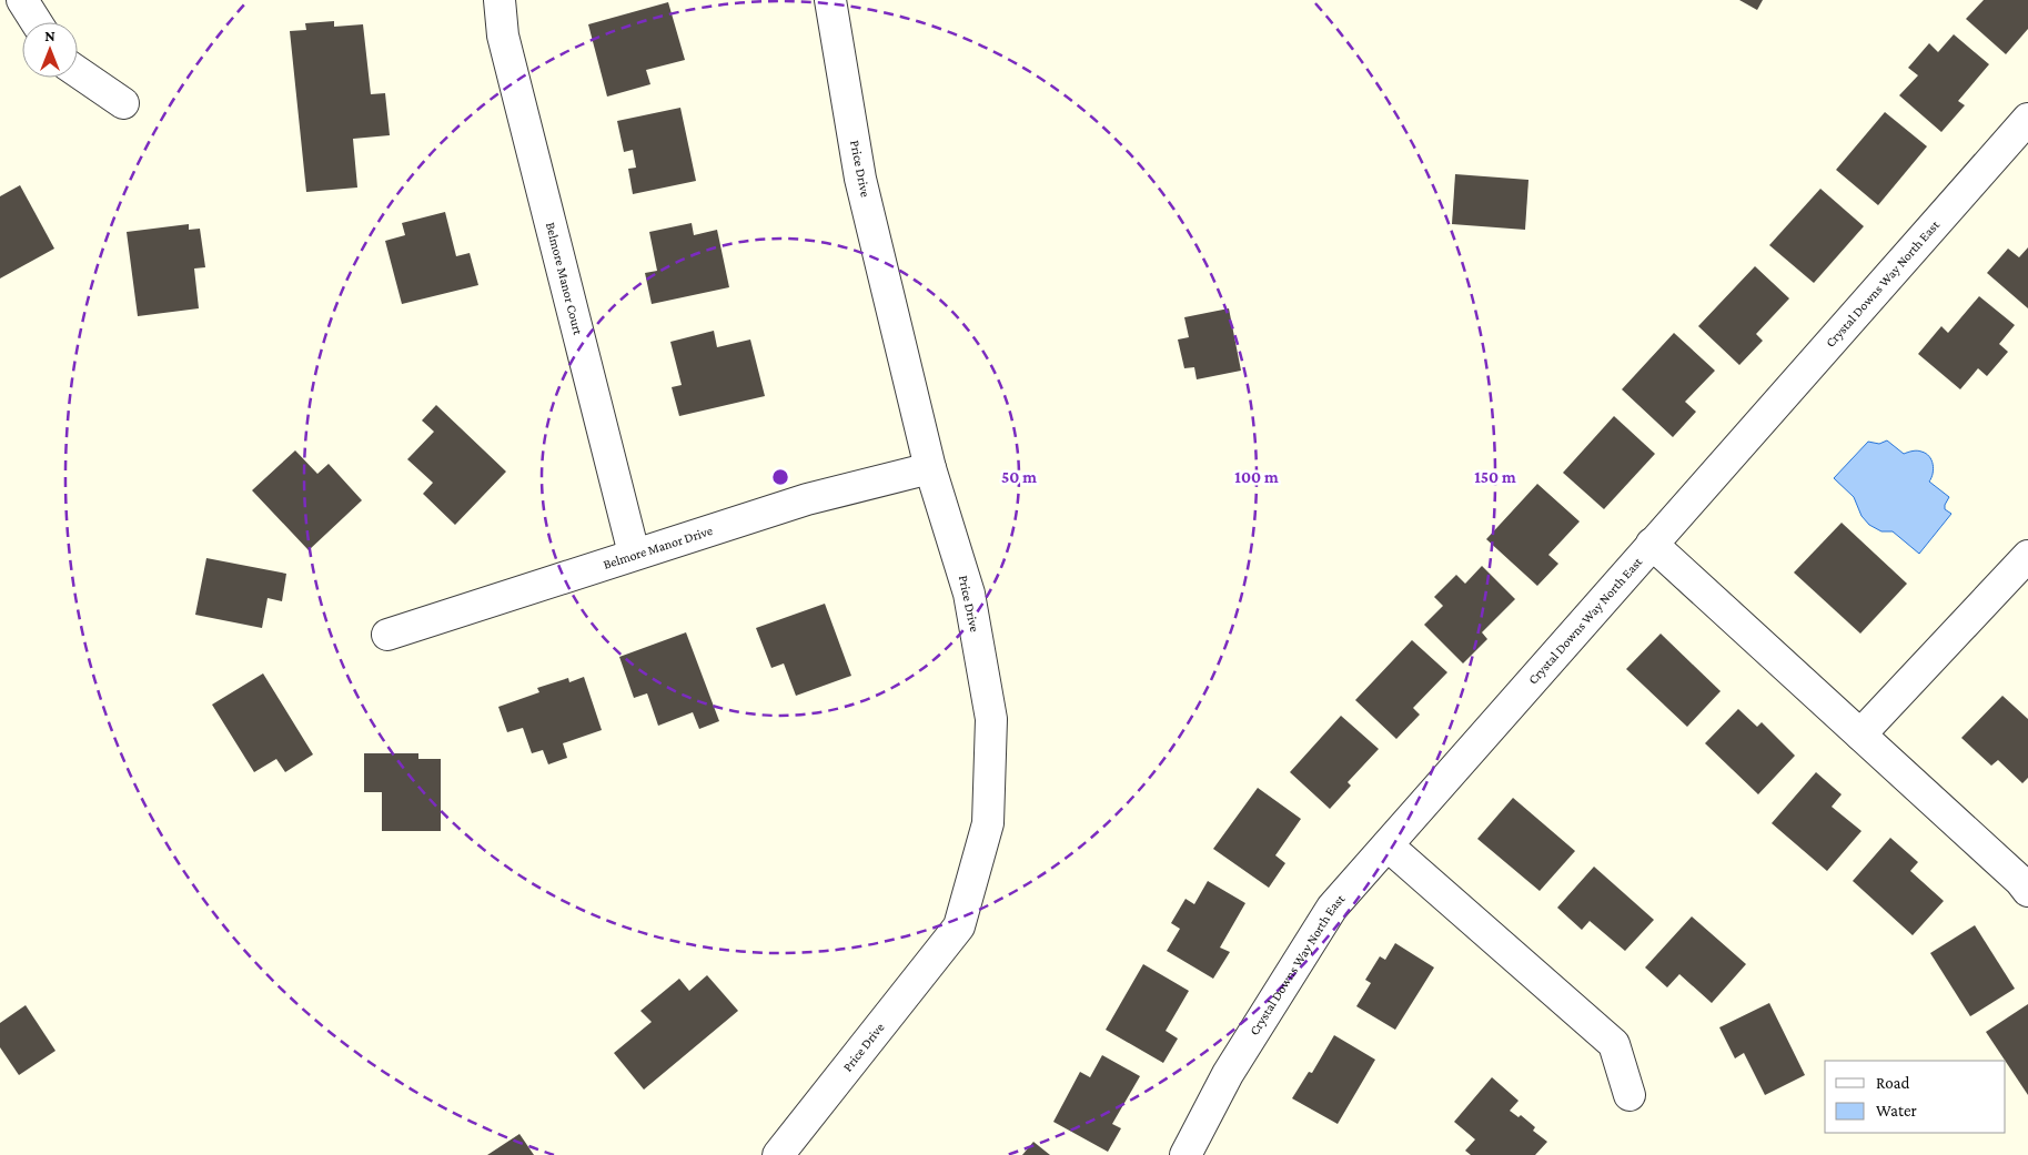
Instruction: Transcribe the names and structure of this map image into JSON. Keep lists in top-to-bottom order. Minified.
{"streets":{"street":["Price Drive","Belmore Manor Court","Crystal Downs Way North East","Belmore Manor Drive"]},"crossings":[["Price Drive","Belmore Manor Drive"],["Belmore Manor Court","Belmore Manor Drive"]],"legend":["Road","Water"],"north":"top","rings":["50 m","100 m","150 m"]}
